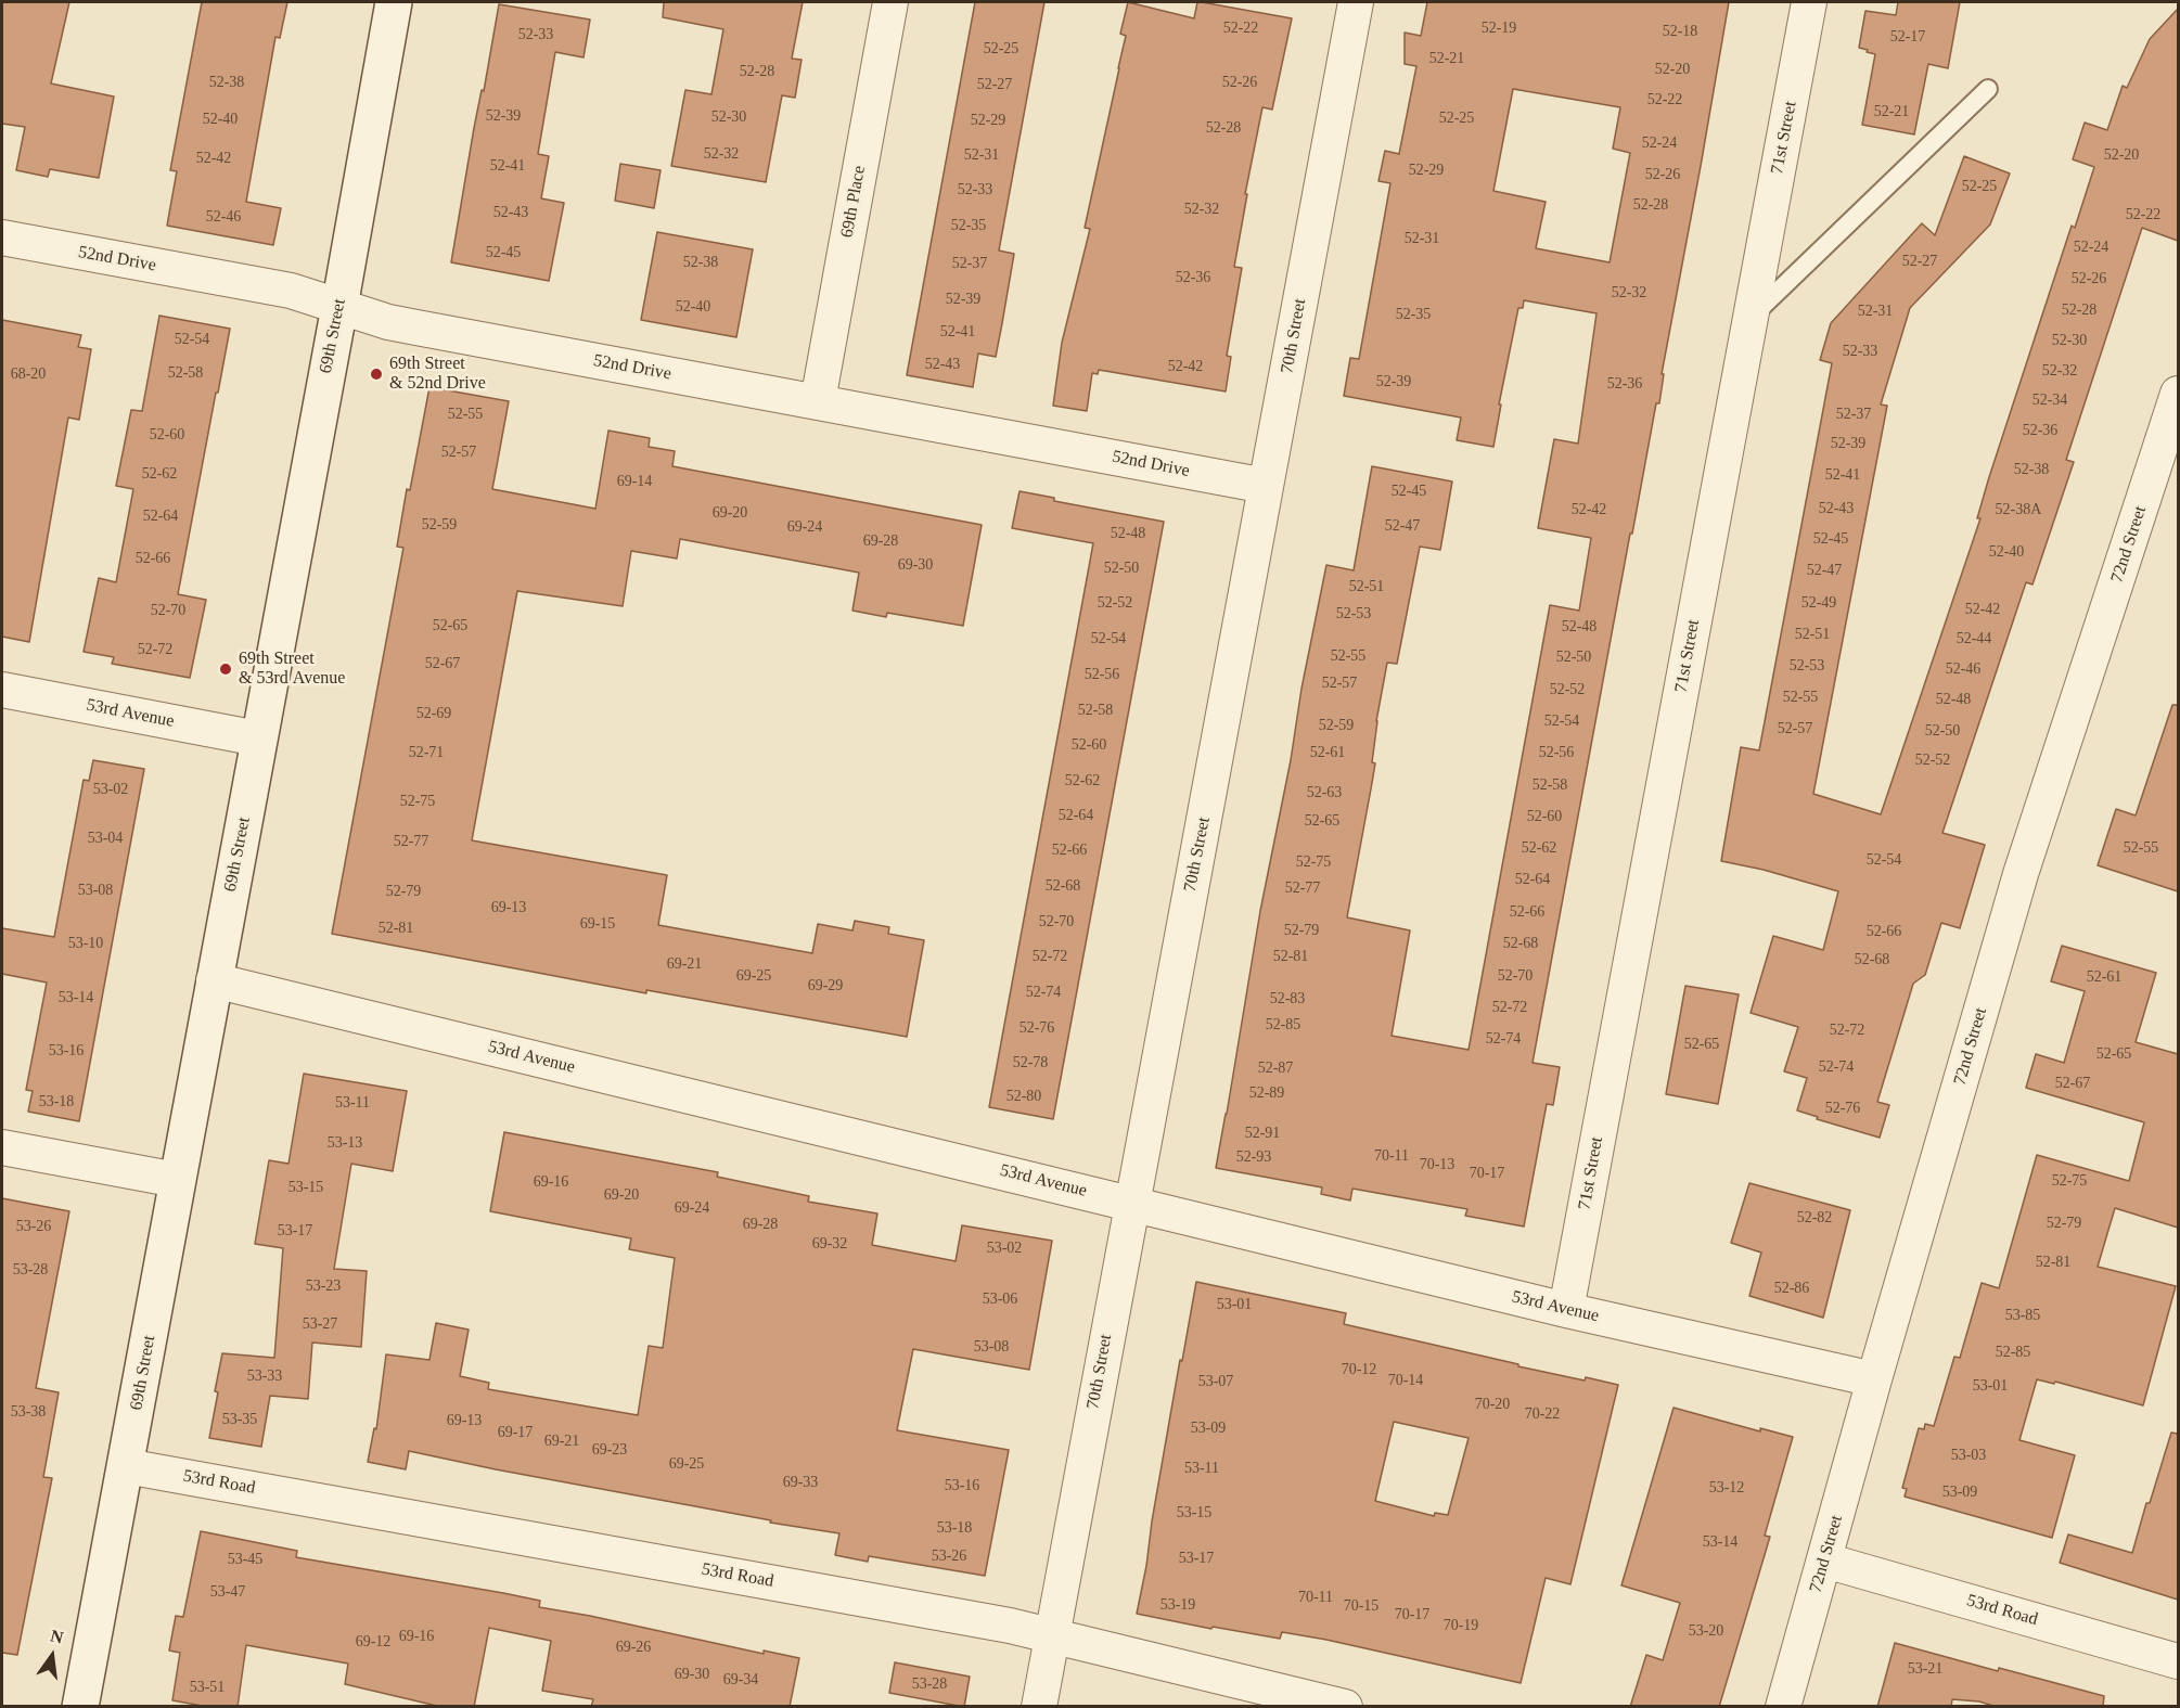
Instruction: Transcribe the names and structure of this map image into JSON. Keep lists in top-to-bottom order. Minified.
{"streets":{"street":["71st Street","69th Place","52nd Drive","69th Street","70th Street","72nd Street","53rd Avenue","53rd Road"]},"crossings":[["71st Street","53rd Avenue"],["69th Place","52nd Drive"],["52nd Drive","69th Street"],["52nd Drive","70th Street"],["69th Street","53rd Avenue"],["69th Street","53rd Road"],["70th Street","53rd Avenue"],["70th Street","53rd Road"],["72nd Street","53rd Avenue"],["72nd Street","53rd Road"]],"places":["69th Street & 52nd Drive","69th Street & 53rd Avenue"],"house_numbers":["52-22","52-19","52-18","52-33","52-17","52-25","52-21","52-20","52-28","52-38","52-26","52-27","52-22","52-21","52-39","52-30","52-25","52-40","52-29","52-28","52-24","52-32","52-31","52-20","52-42","52-41","52-29","52-26","52-25","52-33","52-28","52-32","52-43","52-22","52-46","52-35","52-31","52-24","52-45","52-27","52-38","52-37","52-36","52-26","52-32","52-39","52-40","52-28","52-31","52-35","52-41","52-54","52-30","52-33","52-43","52-42","52-32","52-58","68-20","52-39","52-36","52-34","52-55","52-37","52-36","52-60","52-39","52-57","52-38","52-62","52-41","69-14","52-45","52-43","52-42","52-38A","69-20","52-64","52-59","52-47","69-24","52-48","52-45","69-28","52-40","52-66","69-30","52-50","52-47","52-51","52-52","52-49","52-42","52-70","52-53","52-65","52-48","52-51","52-54","52-44","52-72","52-55","52-50","52-67","52-53","52-46","52-56","52-57","52-52","52-55","52-48","52-58","52-69","52-54","52-59","52-57","52-50","52-60","52-71","52-61","52-56","52-52","52-62","52-58","53-02","52-63","52-75","52-64","52-60","52-65","53-04","52-77","52-62","52-55","52-66","52-54","52-75","52-64","52-68","52-77","53-08","52-79","69-13","52-66","52-70","69-15","52-81","52-79","52-66","53-10","52-68","52-72","52-81","52-68","69-21","69-25","52-70","52-61","69-29","52-74","53-14","52-83","52-72","52-85","52-76","52-72","52-74","52-65","53-16","52-65","52-78","52-74","52-87","52-67","52-89","52-80","53-18","53-11","52-76","52-91","53-13","70-11","52-93","70-13","70-17","52-75","69-16","53-15","69-20","69-24","52-82","52-79","69-28","53-26","53-17","69-32","53-02","52-81","53-28","53-23","52-86","53-06","53-01","53-85","53-27","53-08","52-85","70-12","53-33","70-14","53-07","53-01","70-20","53-38","70-22","53-35","69-13","53-09","69-17","69-21","69-23","53-03","69-25","53-11","69-33","53-16","53-12","53-09","53-15","53-18","53-14","53-26","53-17","53-45","53-47","70-11","53-19","70-15","70-17","70-19","53-20","69-16","69-12","69-26","53-21","69-30","69-34","53-28","53-51"],"north":"top"}
